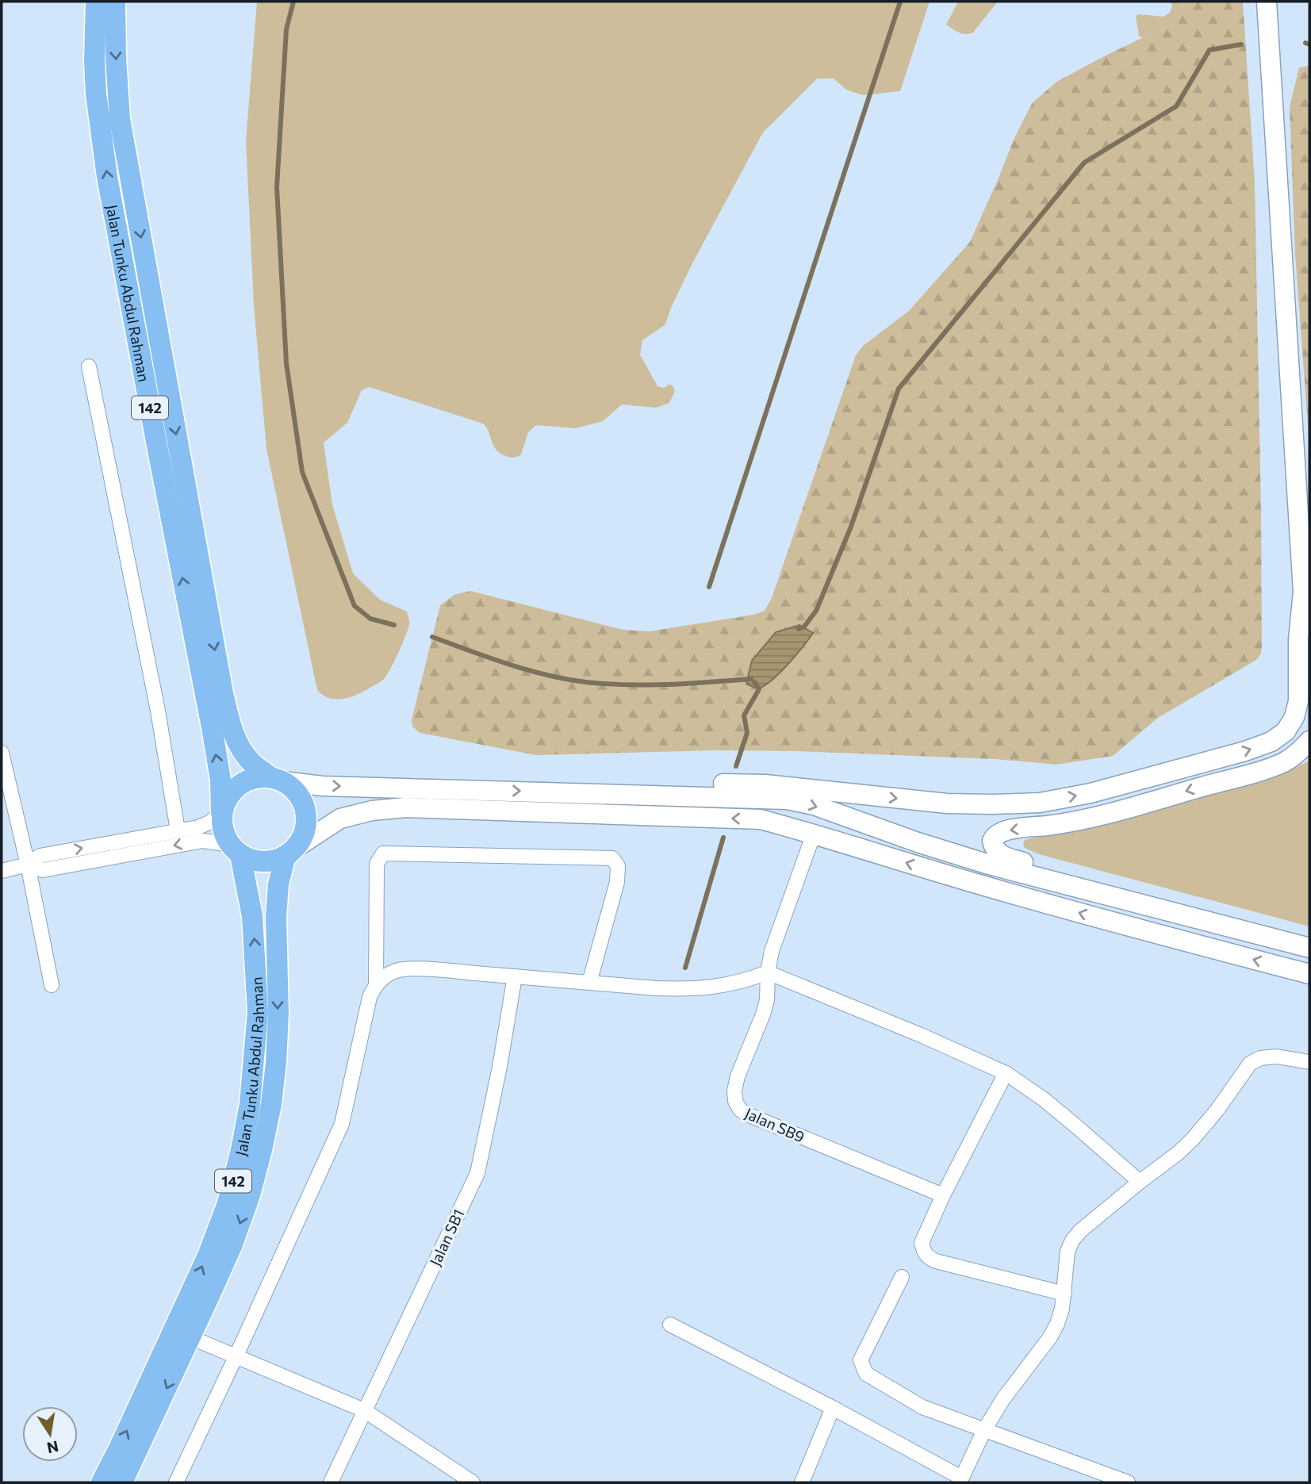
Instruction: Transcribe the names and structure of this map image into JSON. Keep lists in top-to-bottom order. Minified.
{"streets":{"main road":["Jalan Tunku Abdul Rahman","142"],"street":["Jalan SB9","Jalan SB1"]},"crossings":[["Jalan Tunku Abdul Rahman","142"]],"north":"bottom"}
